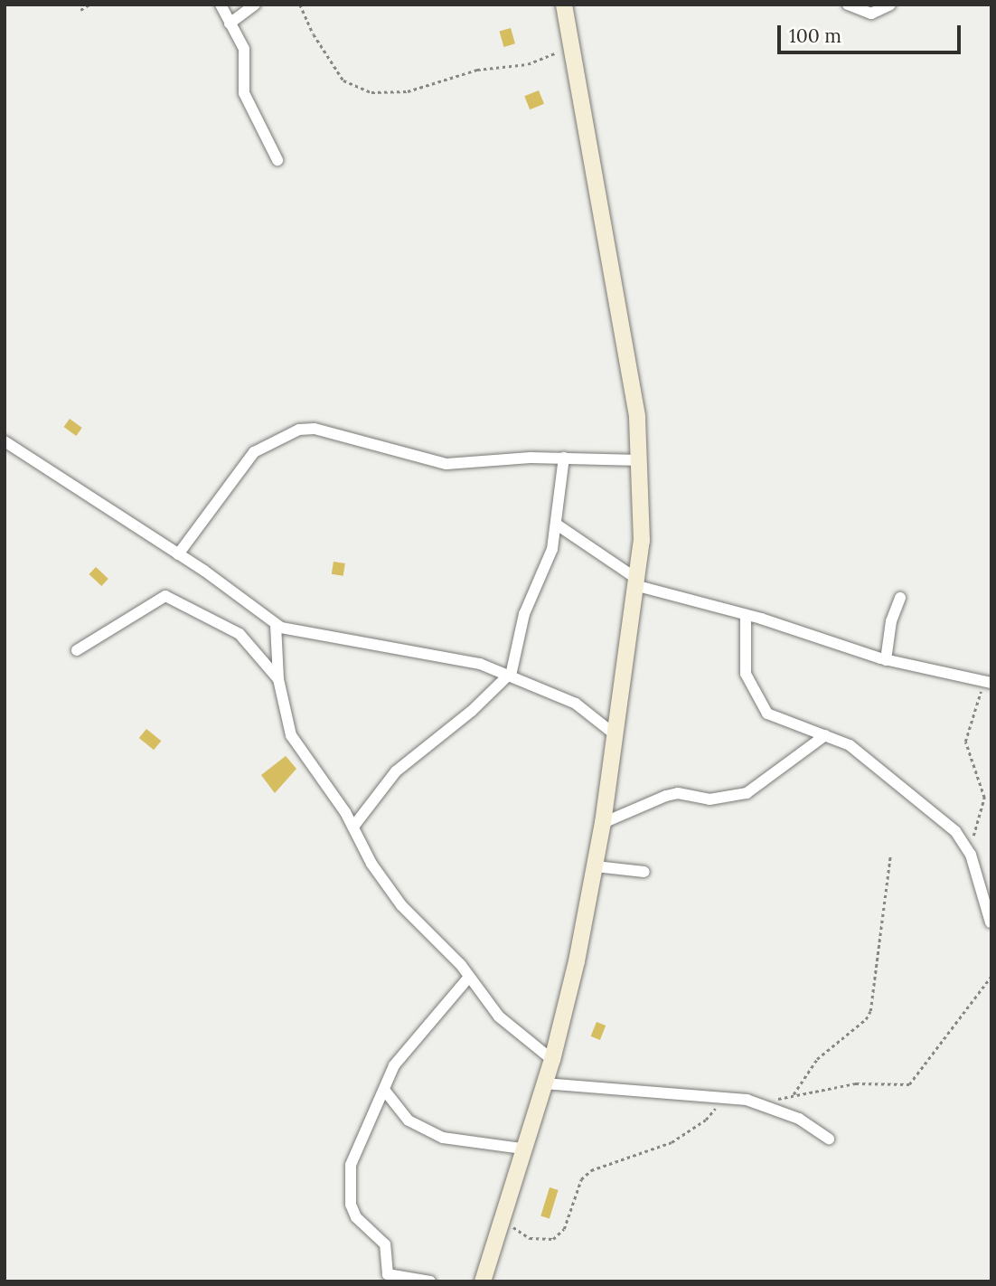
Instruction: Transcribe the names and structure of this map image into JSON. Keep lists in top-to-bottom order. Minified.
{"scale_bar":"100 m"}
